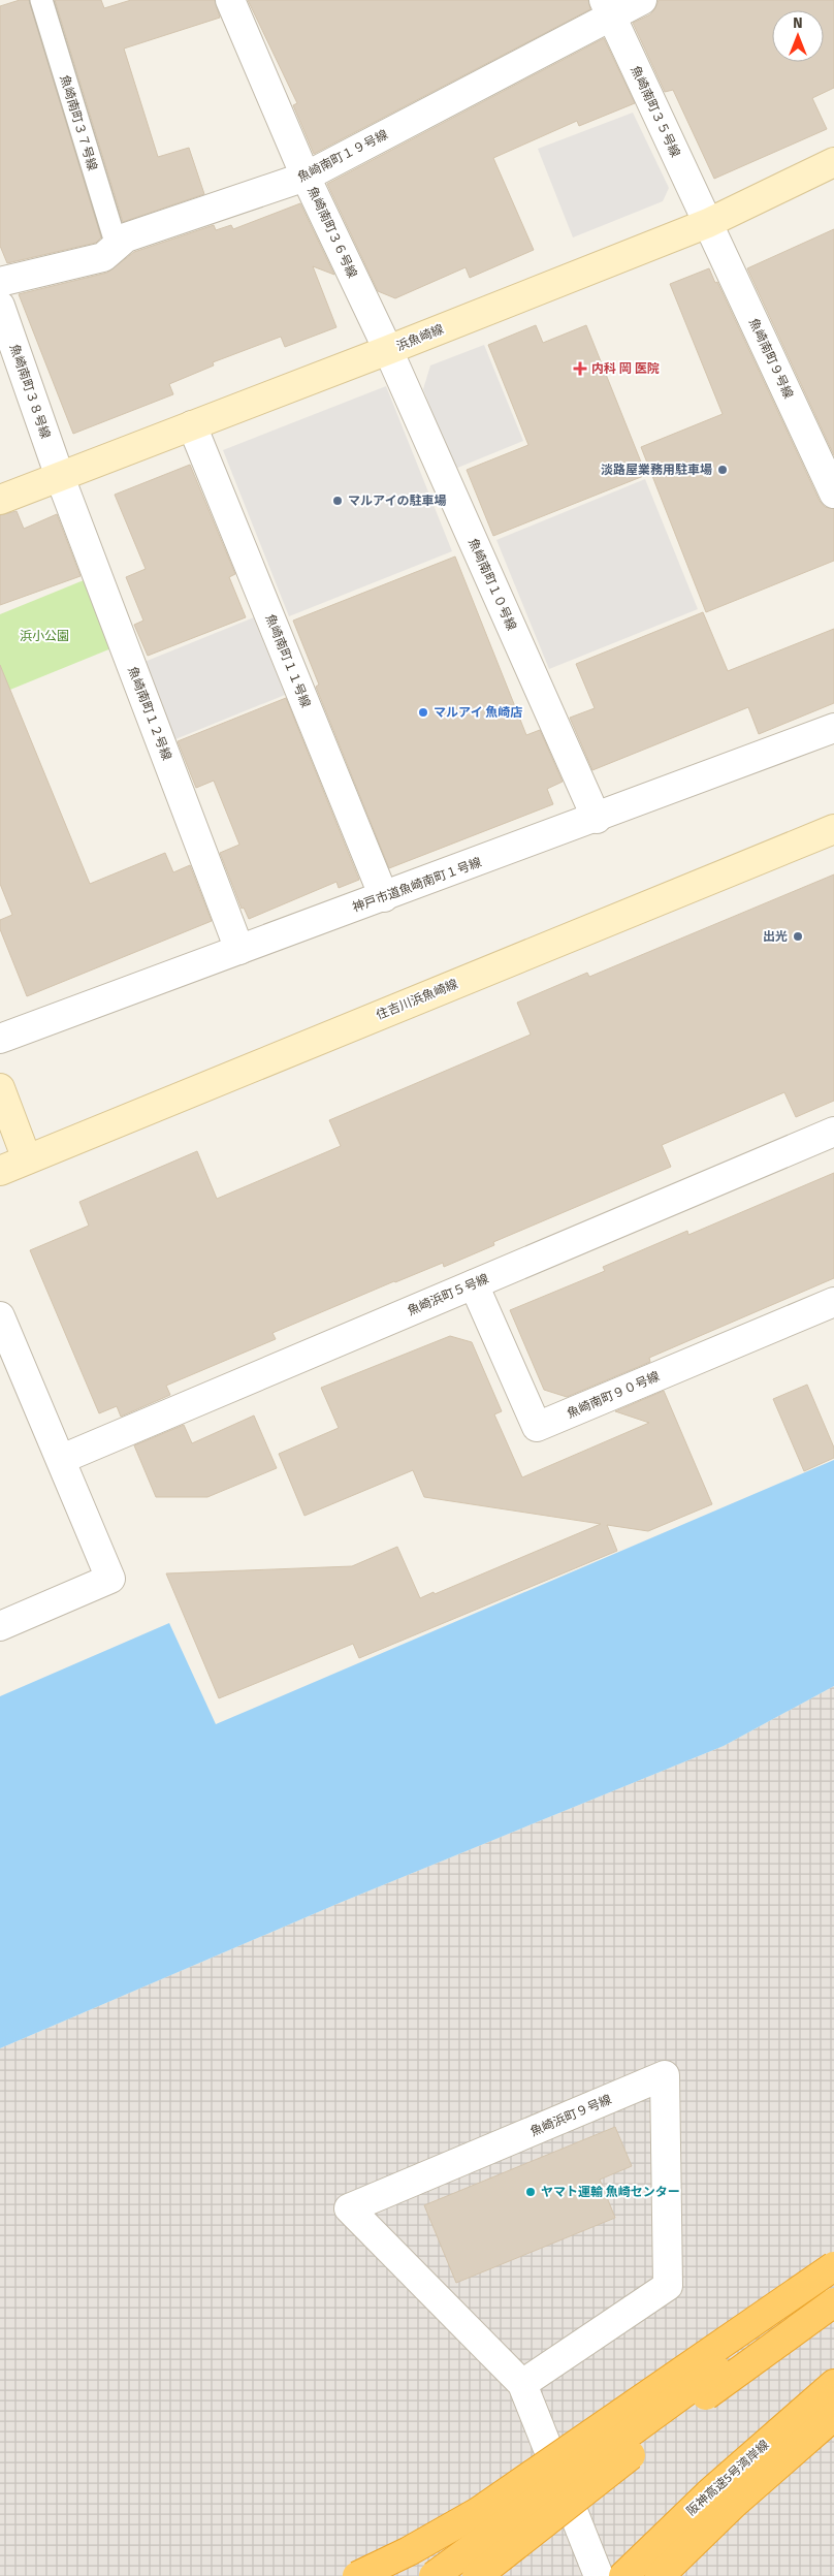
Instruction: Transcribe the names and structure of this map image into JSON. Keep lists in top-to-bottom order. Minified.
{"streets":{"highway":["阪神高速5号湾岸線"],"street":["魚崎南町３５号線","魚崎南町１９号線","魚崎南町３６号線","浜魚崎線","魚崎南町９号線","魚崎南町３８号線","魚崎南町１０号線","魚崎南町１１号線","魚崎南町１２号線","神戸市道魚崎南町１号線","住吉川浜魚崎線","魚崎浜町５号線","魚崎南町９０号線","魚崎浜町９号線"],"lane":["魚崎南町３７号線"]},"crossings":[["魚崎南町３５号線","魚崎南町１９号線"],["魚崎南町３５号線","浜魚崎線"],["魚崎南町３５号線","魚崎南町９号線"],["魚崎南町３７号線","魚崎南町１９号線"],["魚崎南町１９号線","魚崎南町３６号線"],["魚崎南町３６号線","浜魚崎線"],["魚崎南町３６号線","魚崎南町１０号線"],["浜魚崎線","魚崎南町９号線"],["浜魚崎線","魚崎南町３８号線"],["浜魚崎線","魚崎南町１０号線"],["浜魚崎線","魚崎南町１１号線"],["浜魚崎線","魚崎南町１２号線"],["魚崎南町３８号線","魚崎南町１２号線"],["魚崎南町１０号線","神戸市道魚崎南町１号線"],["魚崎南町１１号線","神戸市道魚崎南町１号線"],["魚崎南町１２号線","神戸市道魚崎南町１号線"],["魚崎浜町５号線","魚崎南町９０号線"]],"parks":["浜小公園"],"places":{"health":["内科 岡 医院"],"other":["淡路屋業務用駐車場","マルアイの駐車場","マルアイ 魚崎店","出光","ヤマト運輸 魚崎センター"]},"north":"top"}
